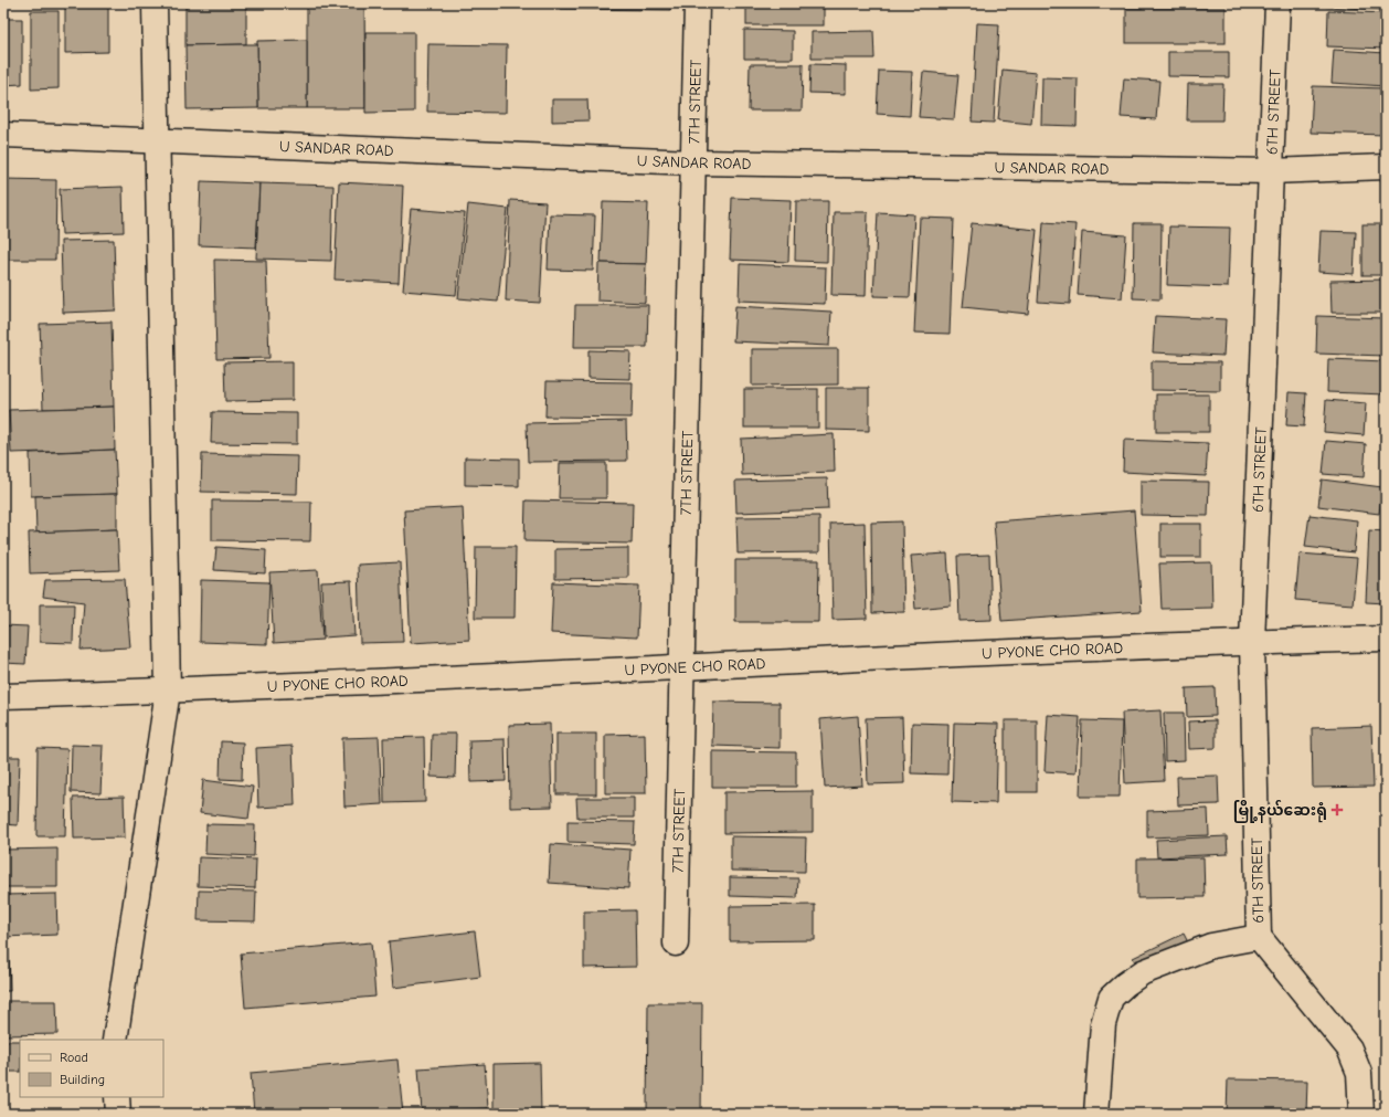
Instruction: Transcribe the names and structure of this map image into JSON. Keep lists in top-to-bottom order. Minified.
{"streets":{"street":["7TH STREET","6TH STREET","U SANDAR ROAD","U PYONE CHO ROAD"]},"crossings":[["7TH STREET","U SANDAR ROAD"],["7TH STREET","U PYONE CHO ROAD"],["6TH STREET","U SANDAR ROAD"],["6TH STREET","U PYONE CHO ROAD"]],"places":{"health":["မြို့နယ်ဆေးရုံ"]},"legend":["Road","Building"]}
